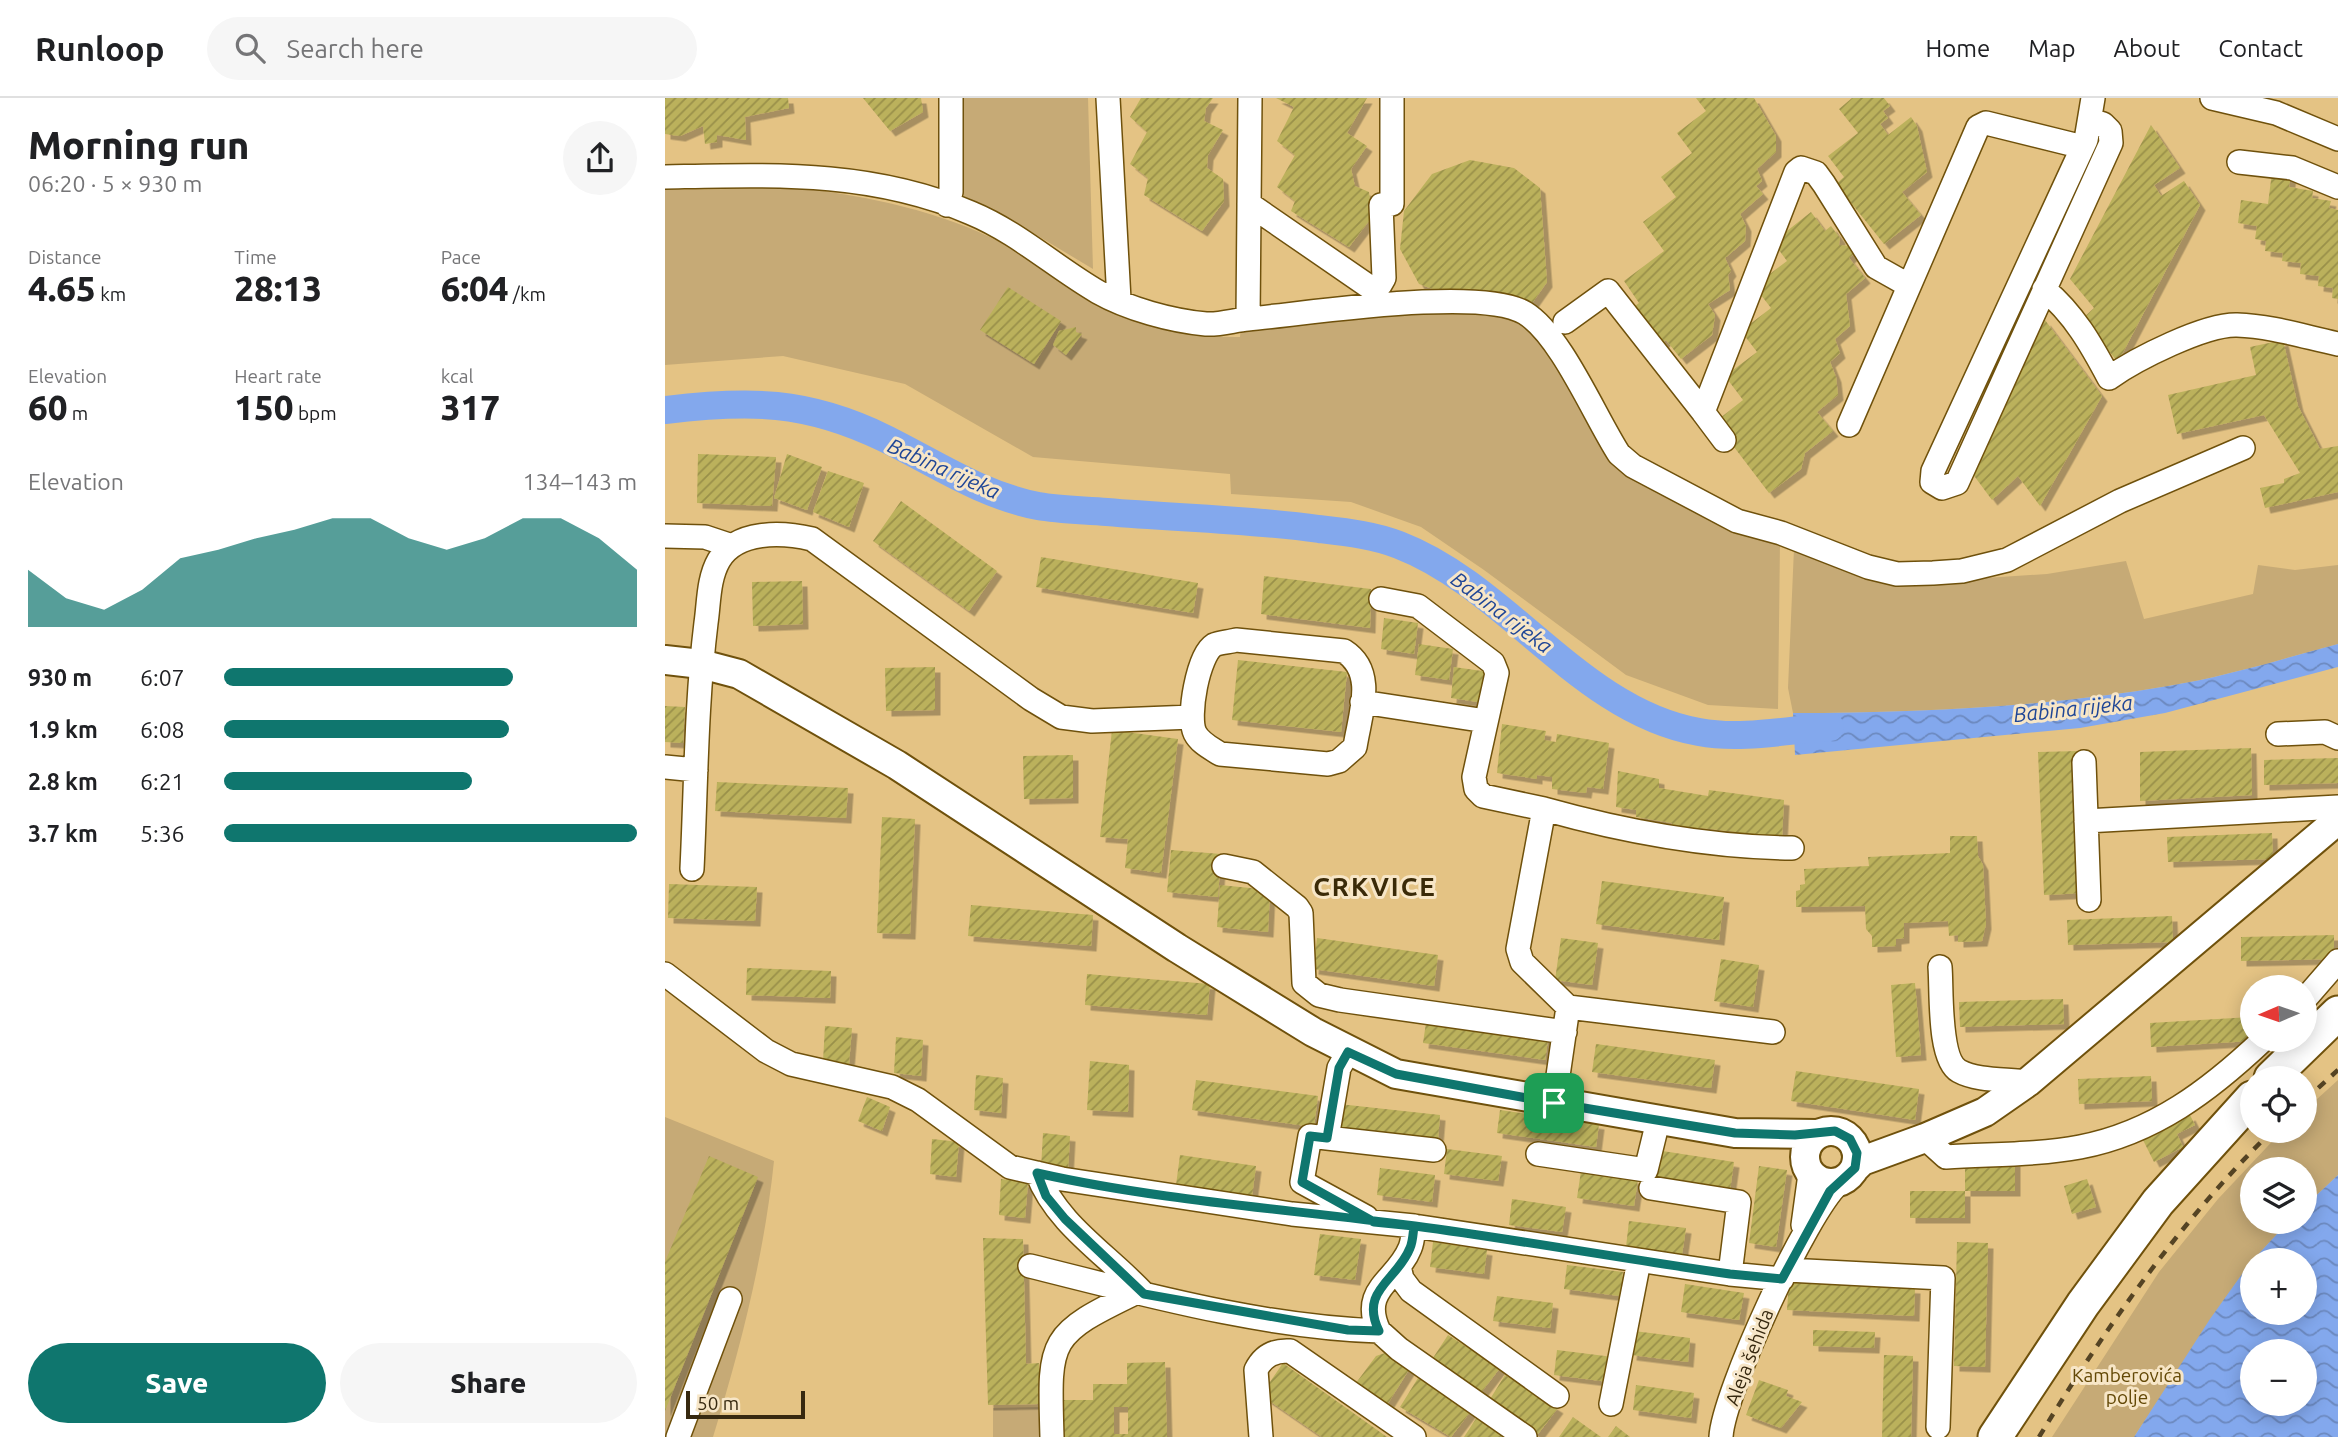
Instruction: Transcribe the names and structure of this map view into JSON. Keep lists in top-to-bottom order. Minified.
{"streets":{"street":["Aleja šehida"]},"districts":["CRKVICE"],"water":["Babina rijeka"],"parks":["Kamberovića polje"],"scale_bar":"50 m","north":"left","page":{"header":"Runloop","search":"Search here","nav":["Home","Map","About","Contact"],"heading":["Morning run","06:20 · 5 × 930 m"],"stats":[["Distance","4.65 km"],["Time","28:13"],["Pace","6:04 /km"],["Elevation","60 m"],["Heart rate","150 bpm"],["kcal","317"]],"chart":["Elevation","134–143 m"],"list":[{"name":"930 m","note":"6:07"},{"name":"1.9 km","note":"6:08"},{"name":"2.8 km","note":"6:21"},{"name":"3.7 km","note":"5:36"}],"map_buttons":["+","−"],"buttons":["Save","Share"],"scale":"50 m"}}
